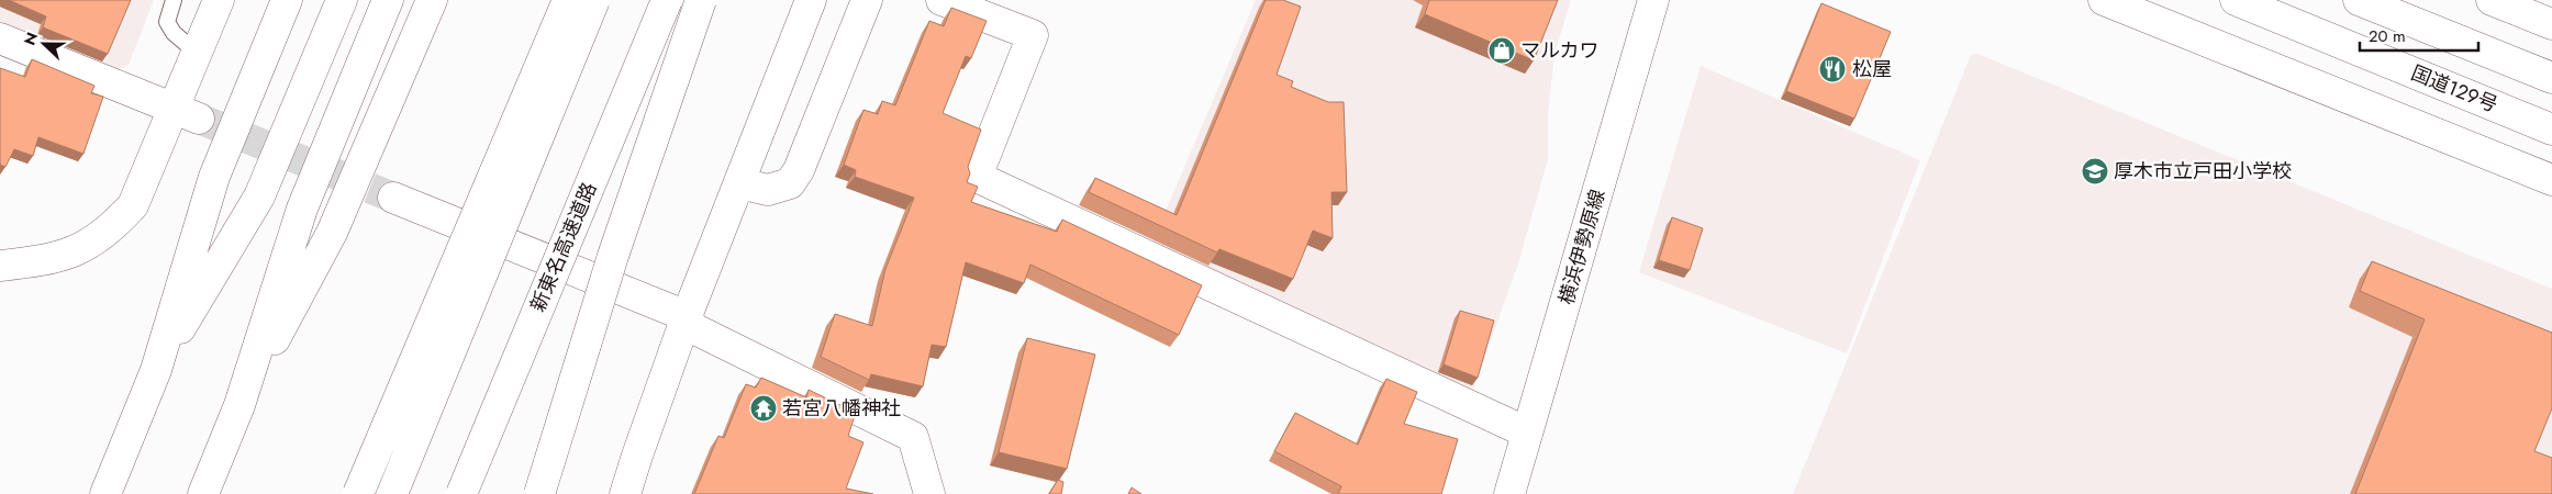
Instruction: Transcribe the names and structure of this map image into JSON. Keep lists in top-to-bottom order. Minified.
{"streets":{"main road":["国道129号","新東名高速道路","横浜伊勢原線"]},"places":{"shop":["マルカワ"],"restaurant":["松屋"],"school or university":["厚木市立戸田小学校"],"temple":["若宮八幡神社"]},"scale_bar":"20 m","north":"left"}
